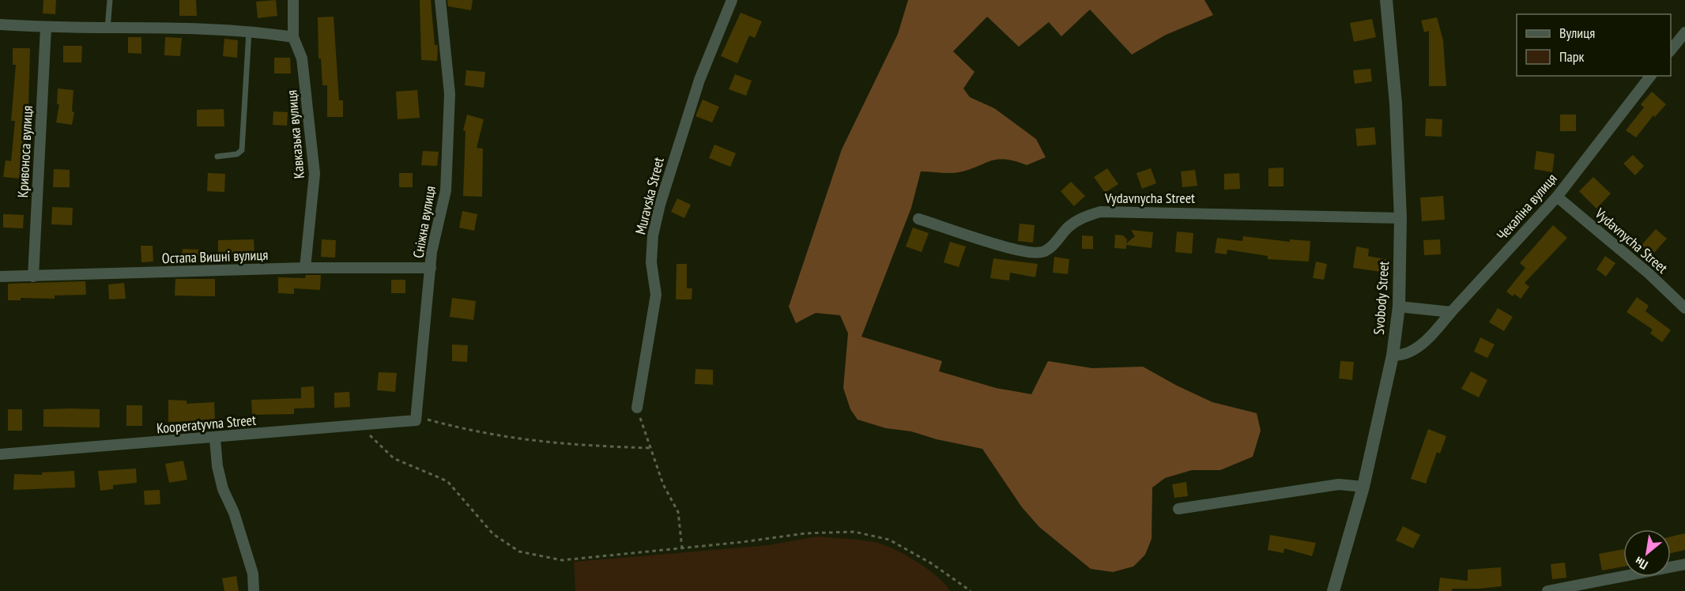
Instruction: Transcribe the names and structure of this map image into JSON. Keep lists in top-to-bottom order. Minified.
{"streets":{"street":["Кавказька вулиця","Кривоноса вулиця","Muravska Street","Vydavnycha Street","Чекаліна вулиця","Сніжна вулиця","Остапа Вишні вулиця","Svobody Street","Kooperatyvna Street"]},"crossings":[["Кавказька вулиця","Остапа Вишні вулиця"],["Кривоноса вулиця","Остапа Вишні вулиця"],["Vydavnycha Street","Чекаліна вулиця"],["Vydavnycha Street","Svobody Street"],["Чекаліна вулиця","Svobody Street"],["Сніжна вулиця","Остапа Вишні вулиця"],["Сніжна вулиця","Kooperatyvna Street"]],"legend":["Вулиця","Парк"],"north":"bottom left"}
